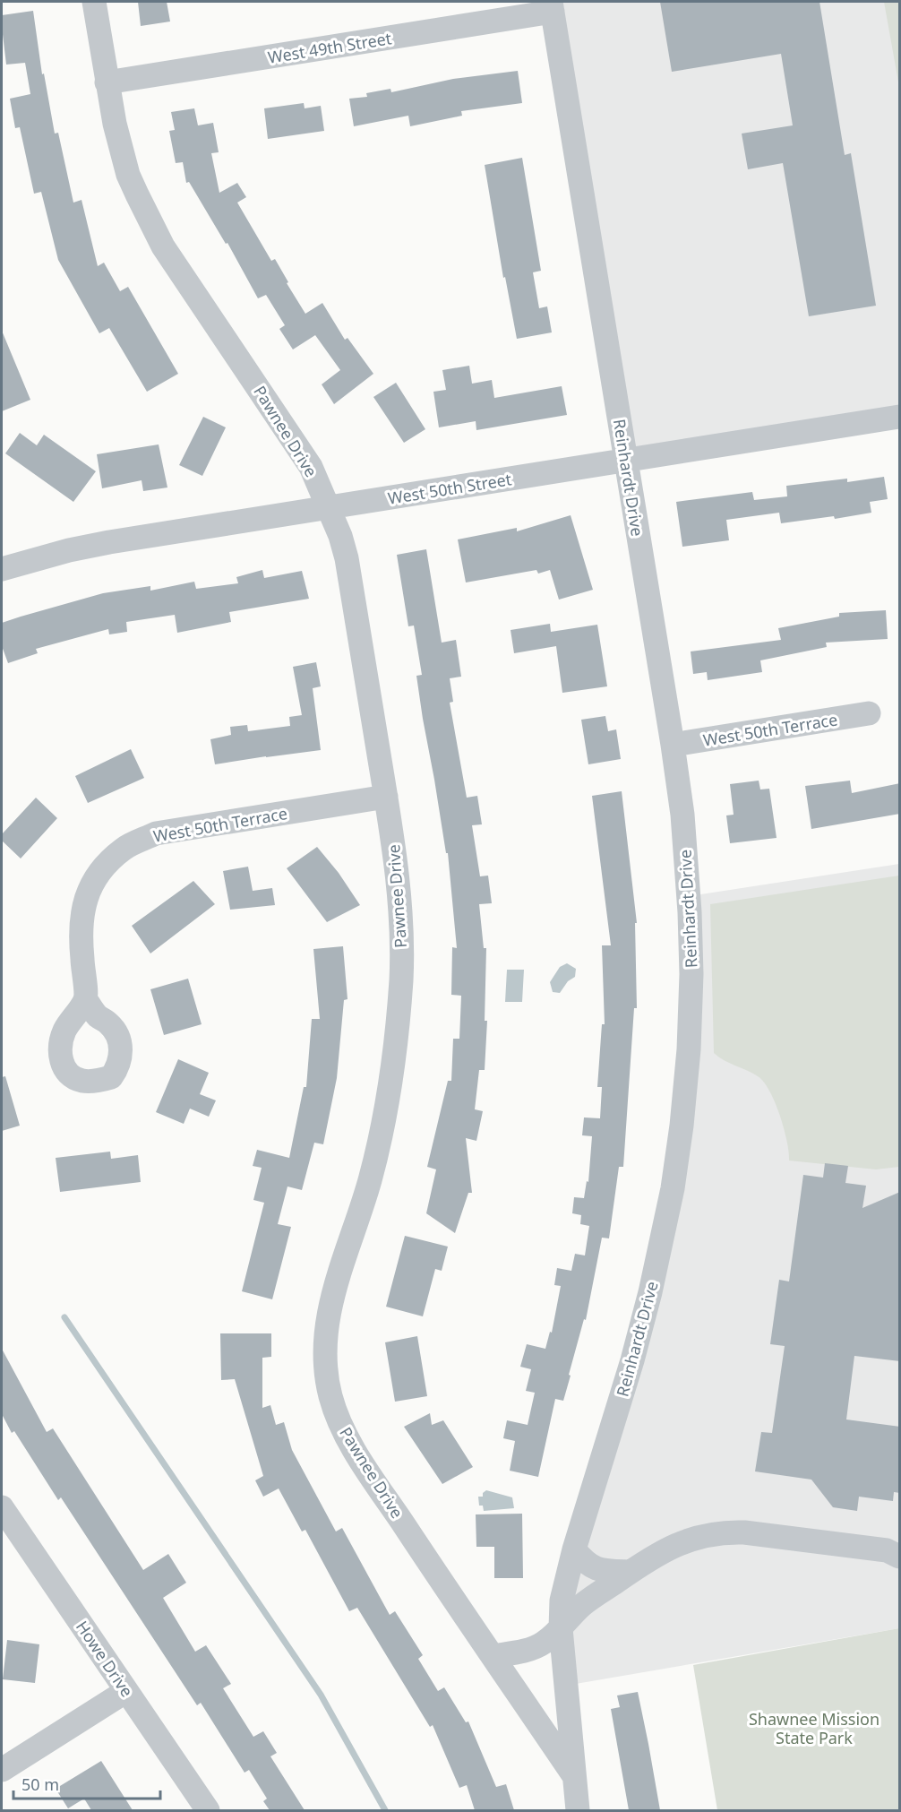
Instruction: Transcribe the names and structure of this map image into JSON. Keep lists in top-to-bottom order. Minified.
{"streets":{"street":["West 49th Street","Pawnee Drive","Reinhardt Drive","West 50th Street","West 50th Terrace","Howe Drive"]},"crossings":[["West 49th Street","Pawnee Drive"],["West 49th Street","Reinhardt Drive"],["Pawnee Drive","Reinhardt Drive"],["Pawnee Drive","West 50th Street"],["Pawnee Drive","West 50th Terrace"],["Reinhardt Drive","West 50th Street"],["Reinhardt Drive","West 50th Terrace"]],"parks":["Shawnee Mission State Park"],"scale_bar":"50 m"}
